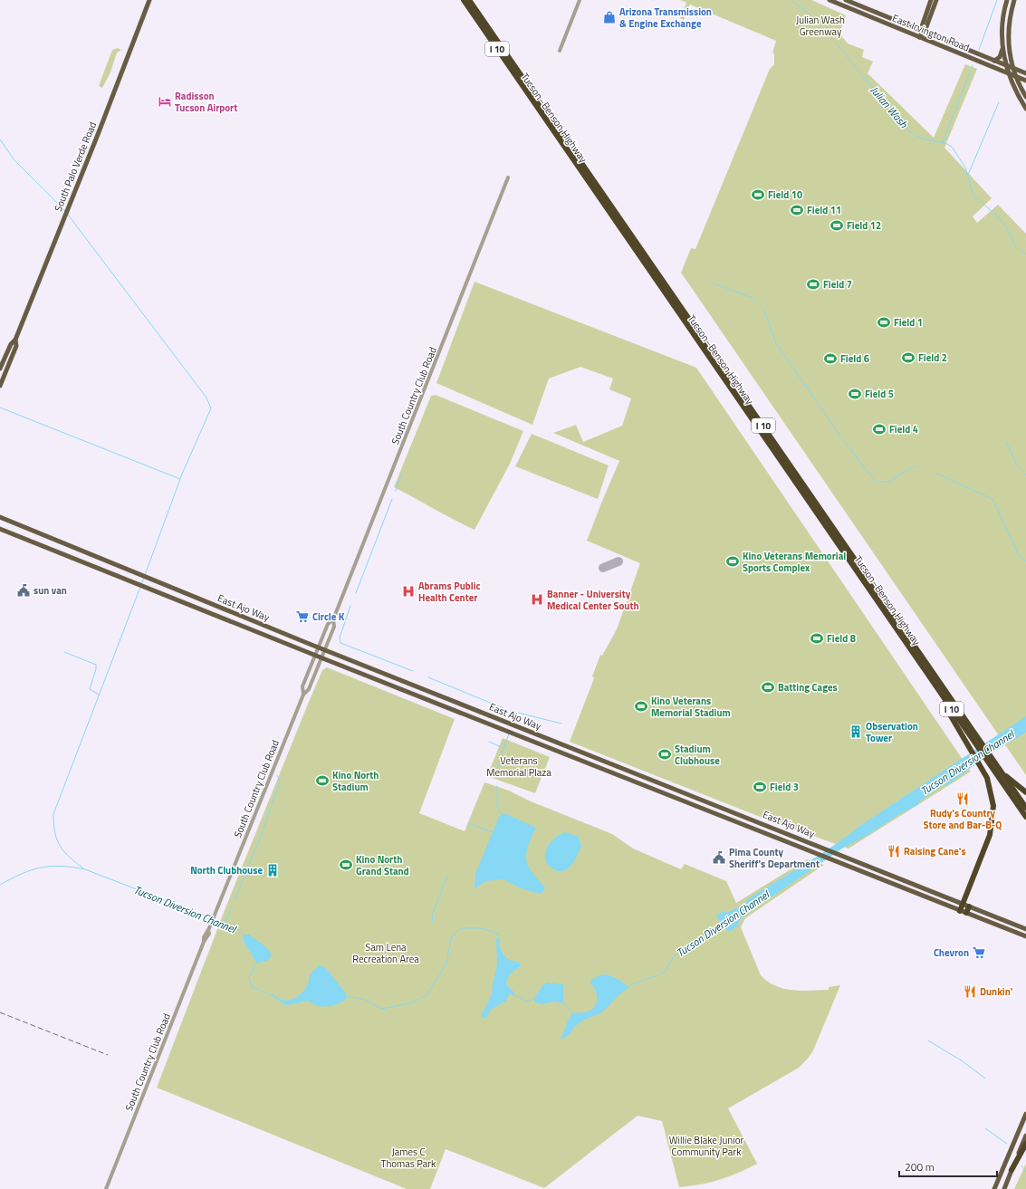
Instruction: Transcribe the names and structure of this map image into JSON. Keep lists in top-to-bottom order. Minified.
{"streets":{"highway":["I 10","Tucson–Benson Highway"],"main road":["East Irvington Road","South Palo Verde Road","East Ajo Way"],"street":["South Country Club Road"]},"crossings":[["South Country Club Road","East Ajo Way"]],"water":["Julian Wash","Tucson Diversion Channel"],"parks":["Julian Wash Greenway","Veterans Memorial Plaza","Sam Lena Recreation Area","Willie Blake Junior Community Park","James C Thomas Park"],"places":{"shop":["Arizona Transmission & Engine Exchange"],"hotel":["Radisson Tucson Airport"],"sports":["Field 10","Field 11","Field 12","Field 7","Field 1","Field 2","Field 6","Field 5","Field 4","Kino Veterans Memorial Sports Complex","Field 8","Batting Cages","Kino Veterans Memorial Stadium","Stadium Clubhouse","Kino North Stadium","Field 3","Kino North Grand Stand"],"public building":["sun van","Pima County Sheriff's Department"],"hospital":["Abrams Public Health Center","Banner - University Medical Center South"],"supermarket":["Circle K","Chevron"],"building":["Observation Tower","North Clubhouse"],"restaurant":["Rudy's Country Store and Bar-B-Q","Raising Cane's","Dunkin'"]},"scale_bar":"200 m"}
